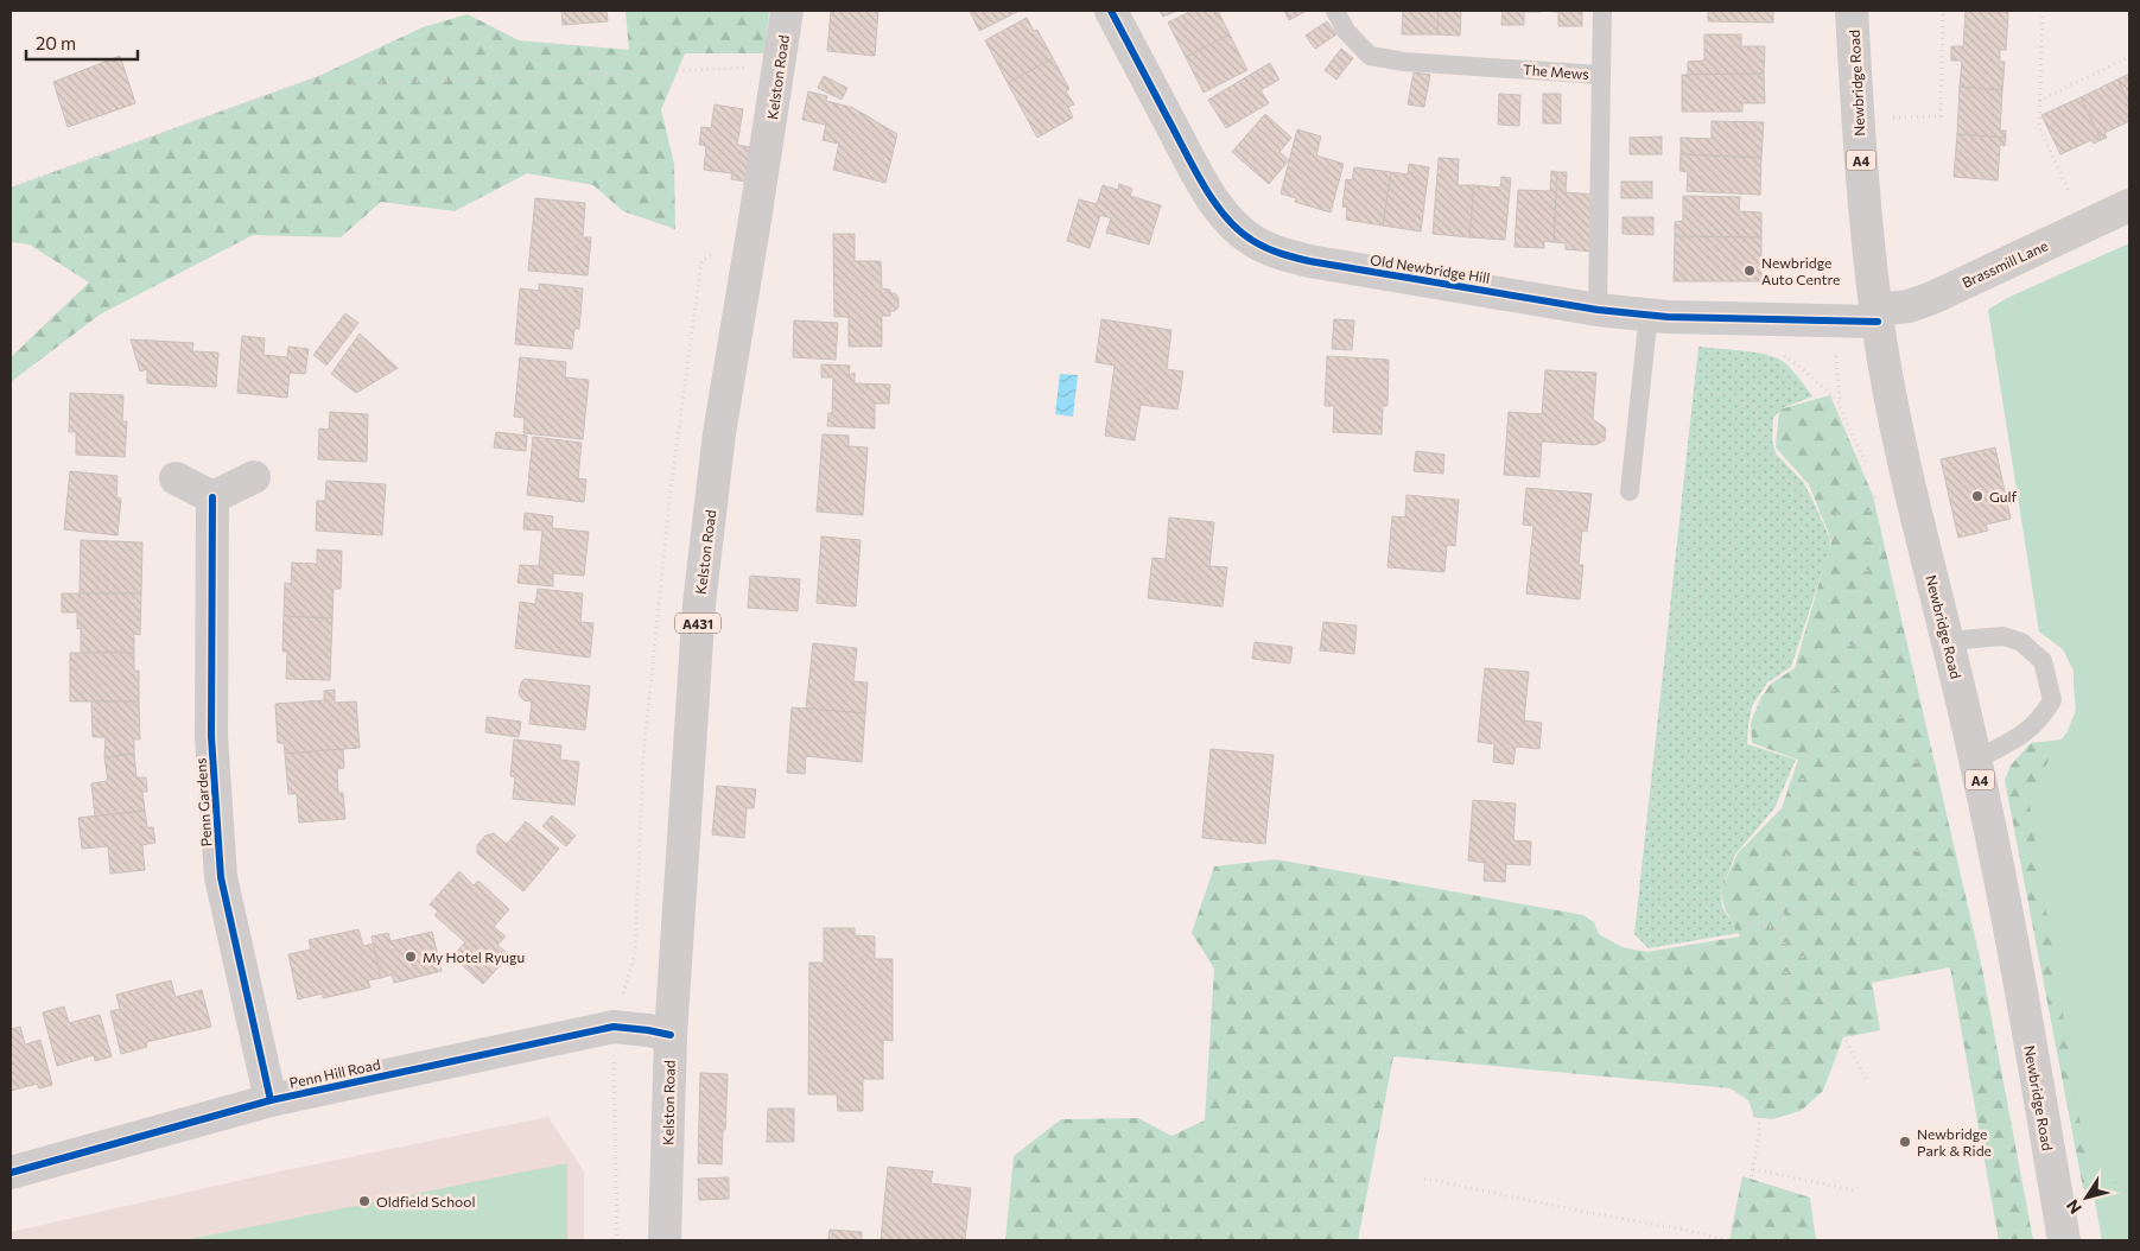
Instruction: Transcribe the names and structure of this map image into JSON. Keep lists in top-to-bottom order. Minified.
{"streets":{"street":["Kelston Road","Newbridge Road","A4","Brassmill Lane","Old Newbridge Hill","A431","Penn Gardens","Penn Hill Road"],"lane":["The Mews"]},"crossings":[["The Mews","Old Newbridge Hill"],["Kelston Road","Penn Hill Road"],["Newbridge Road","Brassmill Lane"],["Newbridge Road","Old Newbridge Hill"],["Brassmill Lane","Old Newbridge Hill"],["Penn Gardens","Penn Hill Road"]],"places":["Newbridge Auto Centre","Gulf","My Hotel Ryugu","Newbridge Park & Ride","Oldfield School"],"scale_bar":"20 m","north":"bottom left"}
